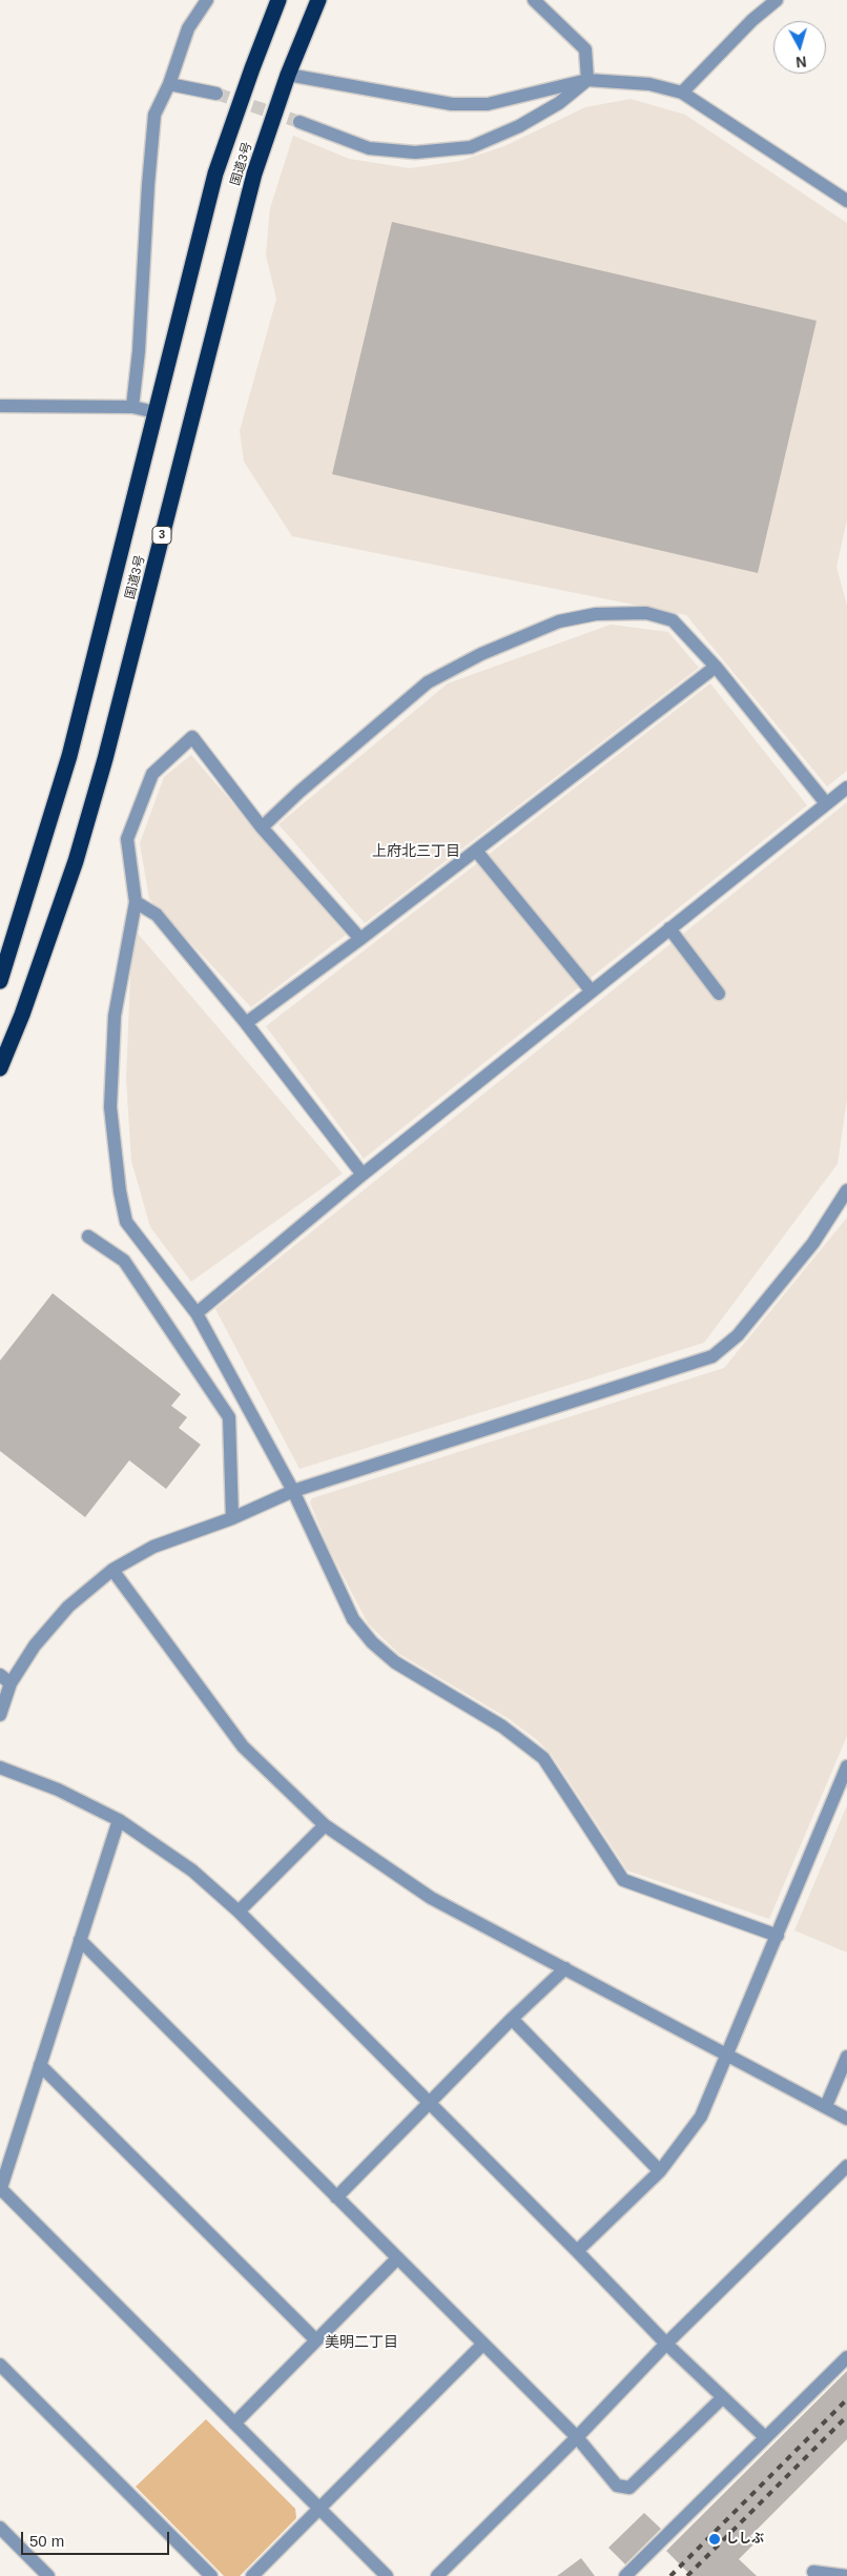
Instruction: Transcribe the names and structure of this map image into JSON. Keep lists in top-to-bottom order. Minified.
{"streets":{"highway":["国道3号","3"]},"districts":["上府北三丁目","美明二丁目"],"places":["ししぶ"],"scale_bar":"50 m","north":"bottom"}
